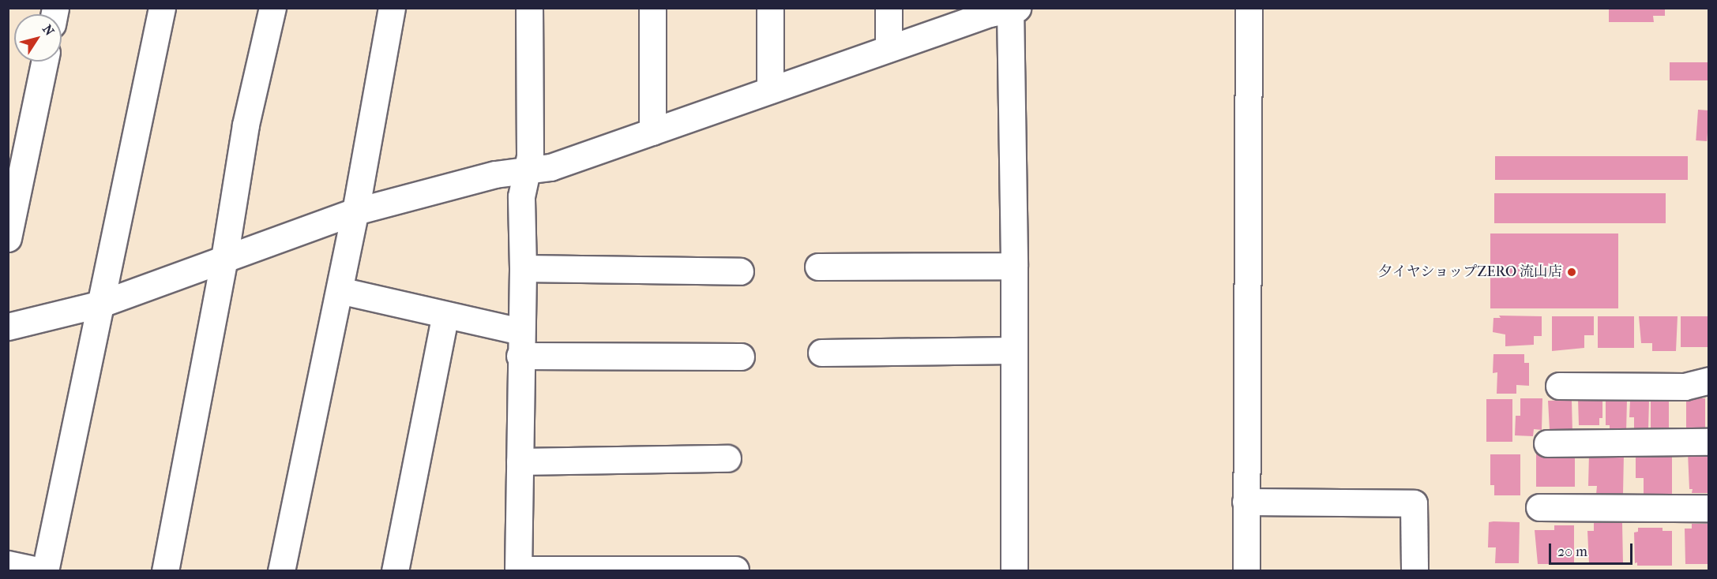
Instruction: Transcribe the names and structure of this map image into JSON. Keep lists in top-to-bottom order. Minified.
{"places":["夕イヤショップZERO 流山店"],"scale_bar":"20 m","north":"top right"}
